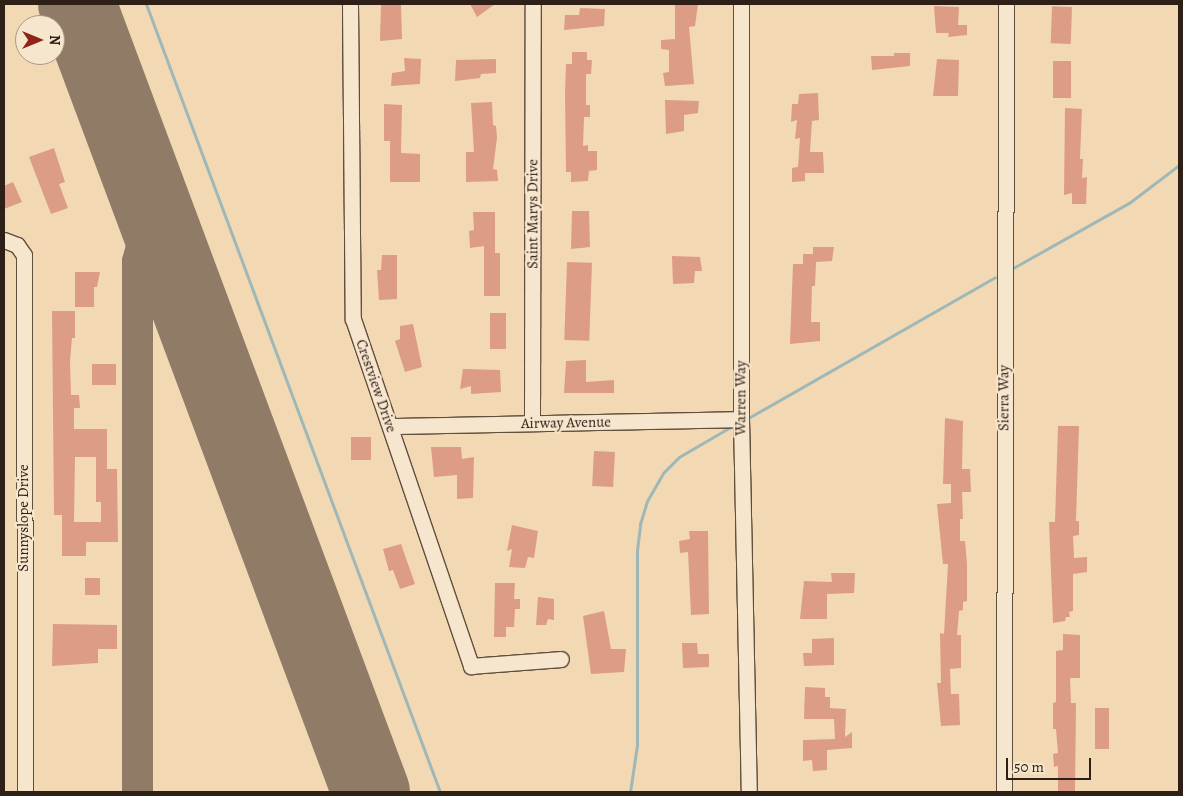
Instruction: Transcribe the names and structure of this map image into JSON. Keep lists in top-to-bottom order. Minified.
{"streets":{"street":["Saint Marys Drive","Crestview Drive","Warren Way","Sierra Way","Airway Avenue","Sunnyslope Drive"]},"crossings":[["Saint Marys Drive","Airway Avenue"],["Crestview Drive","Airway Avenue"],["Warren Way","Airway Avenue"]],"scale_bar":"50 m","north":"right"}
